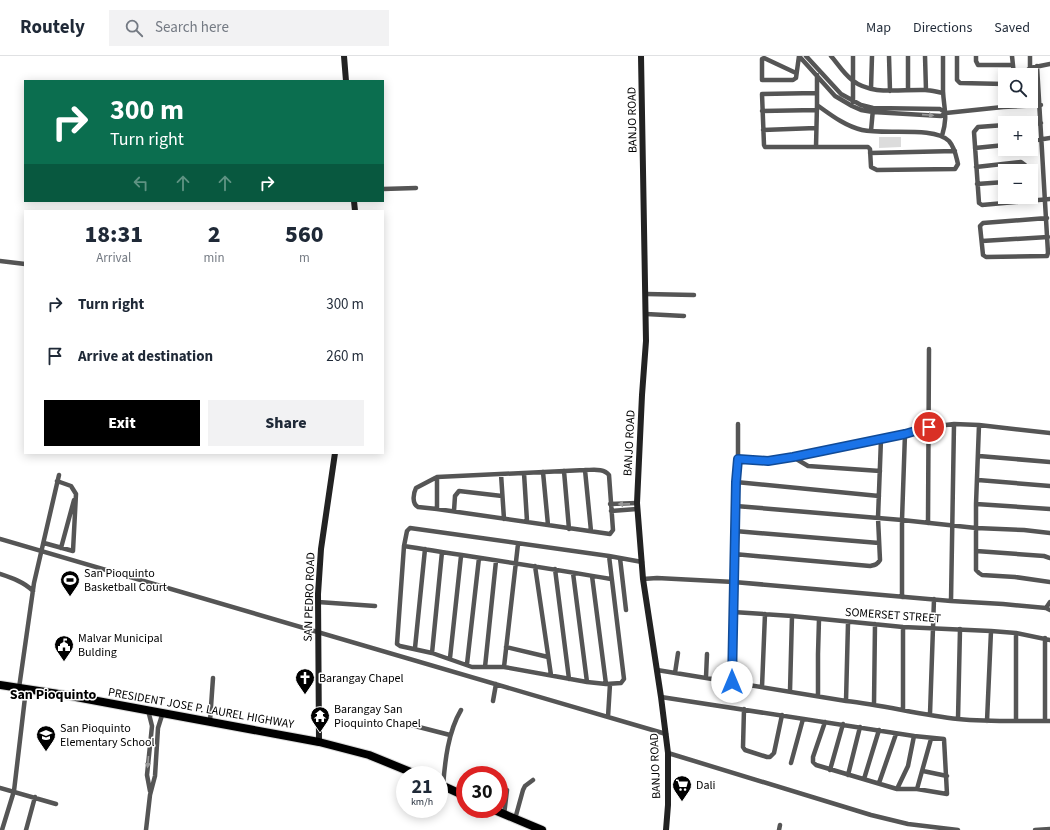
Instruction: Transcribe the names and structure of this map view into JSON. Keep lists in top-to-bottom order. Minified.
{"streets":{"highway":["PRESIDENT JOSE P. LAUREL HIGHWAY"],"street":["BANJO ROAD","SAN PEDRO ROAD","SOMERSET STREET"]},"crossings":[["SAN PEDRO ROAD","PRESIDENT JOSE P. LAUREL HIGHWAY"]],"districts":["San Pioquinto"],"places":{"sports":["San Pioquinto Basketball Court"],"public building":["Malvar Municipal Bulding"],"church":["Barangay Chapel"],"temple":["Barangay San Pioquinto Chapel"],"school or university":["San Pioquinto Elementary School"],"supermarket":["Dali"]},"page":{"header":"Routely","search":"Search here","nav":["Map","Directions","Saved"],"map_buttons":["+","−"],"turn":["300 m","Turn right"],"eta":["18:31","Arrival","2","min","560","m"],"list":[{"name":"Turn right","value":"300 m"},{"name":"Arrive at destination","value":"260 m"}],"buttons":["Exit","Share"],"speed":"21 km/h","limit":"30"}}
